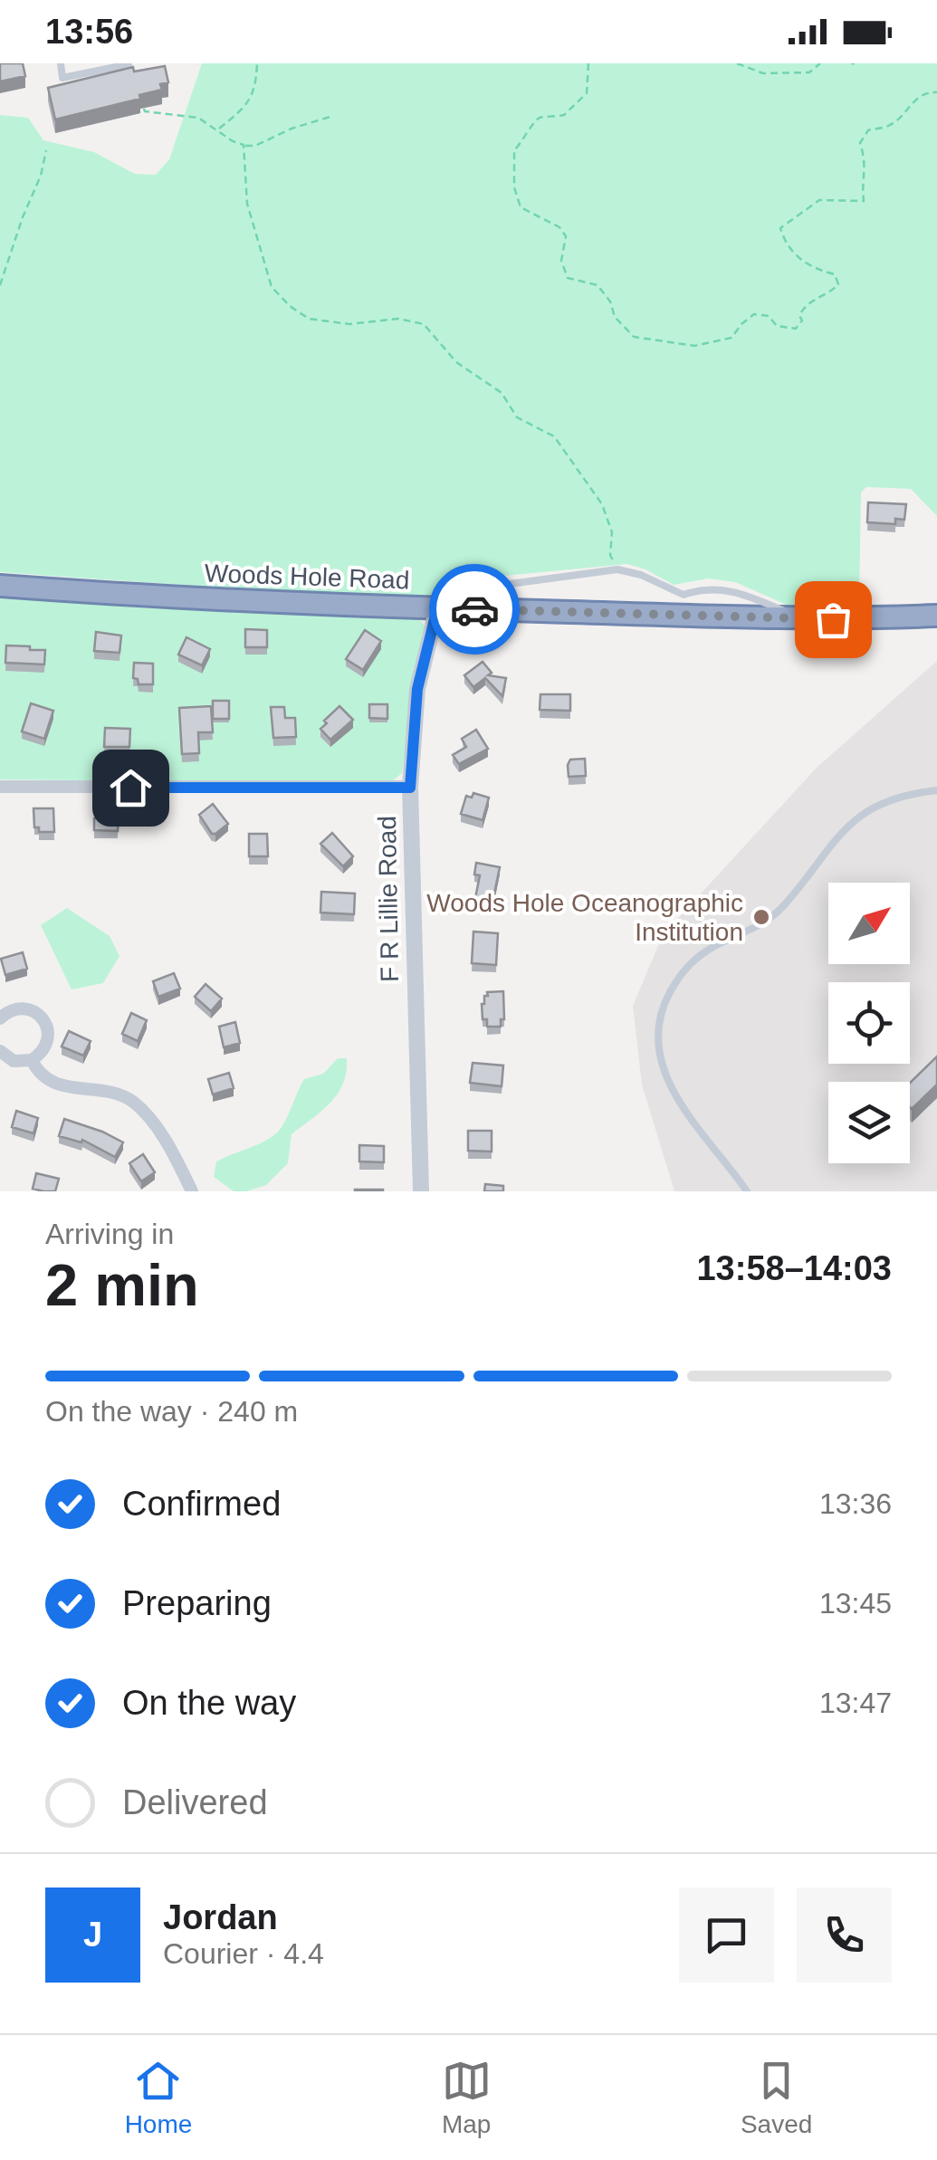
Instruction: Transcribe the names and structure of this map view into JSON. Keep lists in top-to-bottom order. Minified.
{"streets":{"highway":["Woods Hole Road"],"street":["F R Lillie Road"]},"crossings":[["Woods Hole Road","F R Lillie Road"]],"places":["Woods Hole Oceanographic Institution"],"north":"top right","page":{"status":"13:56","heading":["2 min","Arriving in","13:58–14:03"],"panel":["Jordan","Courier · 4.4"],"bar":"On the way · 240 m","list":[["Confirmed","13:36"],["Preparing","13:45"],["On the way","13:47"],"Delivered"],"round":"J","tabs":["Home","Map","Saved"]}}
